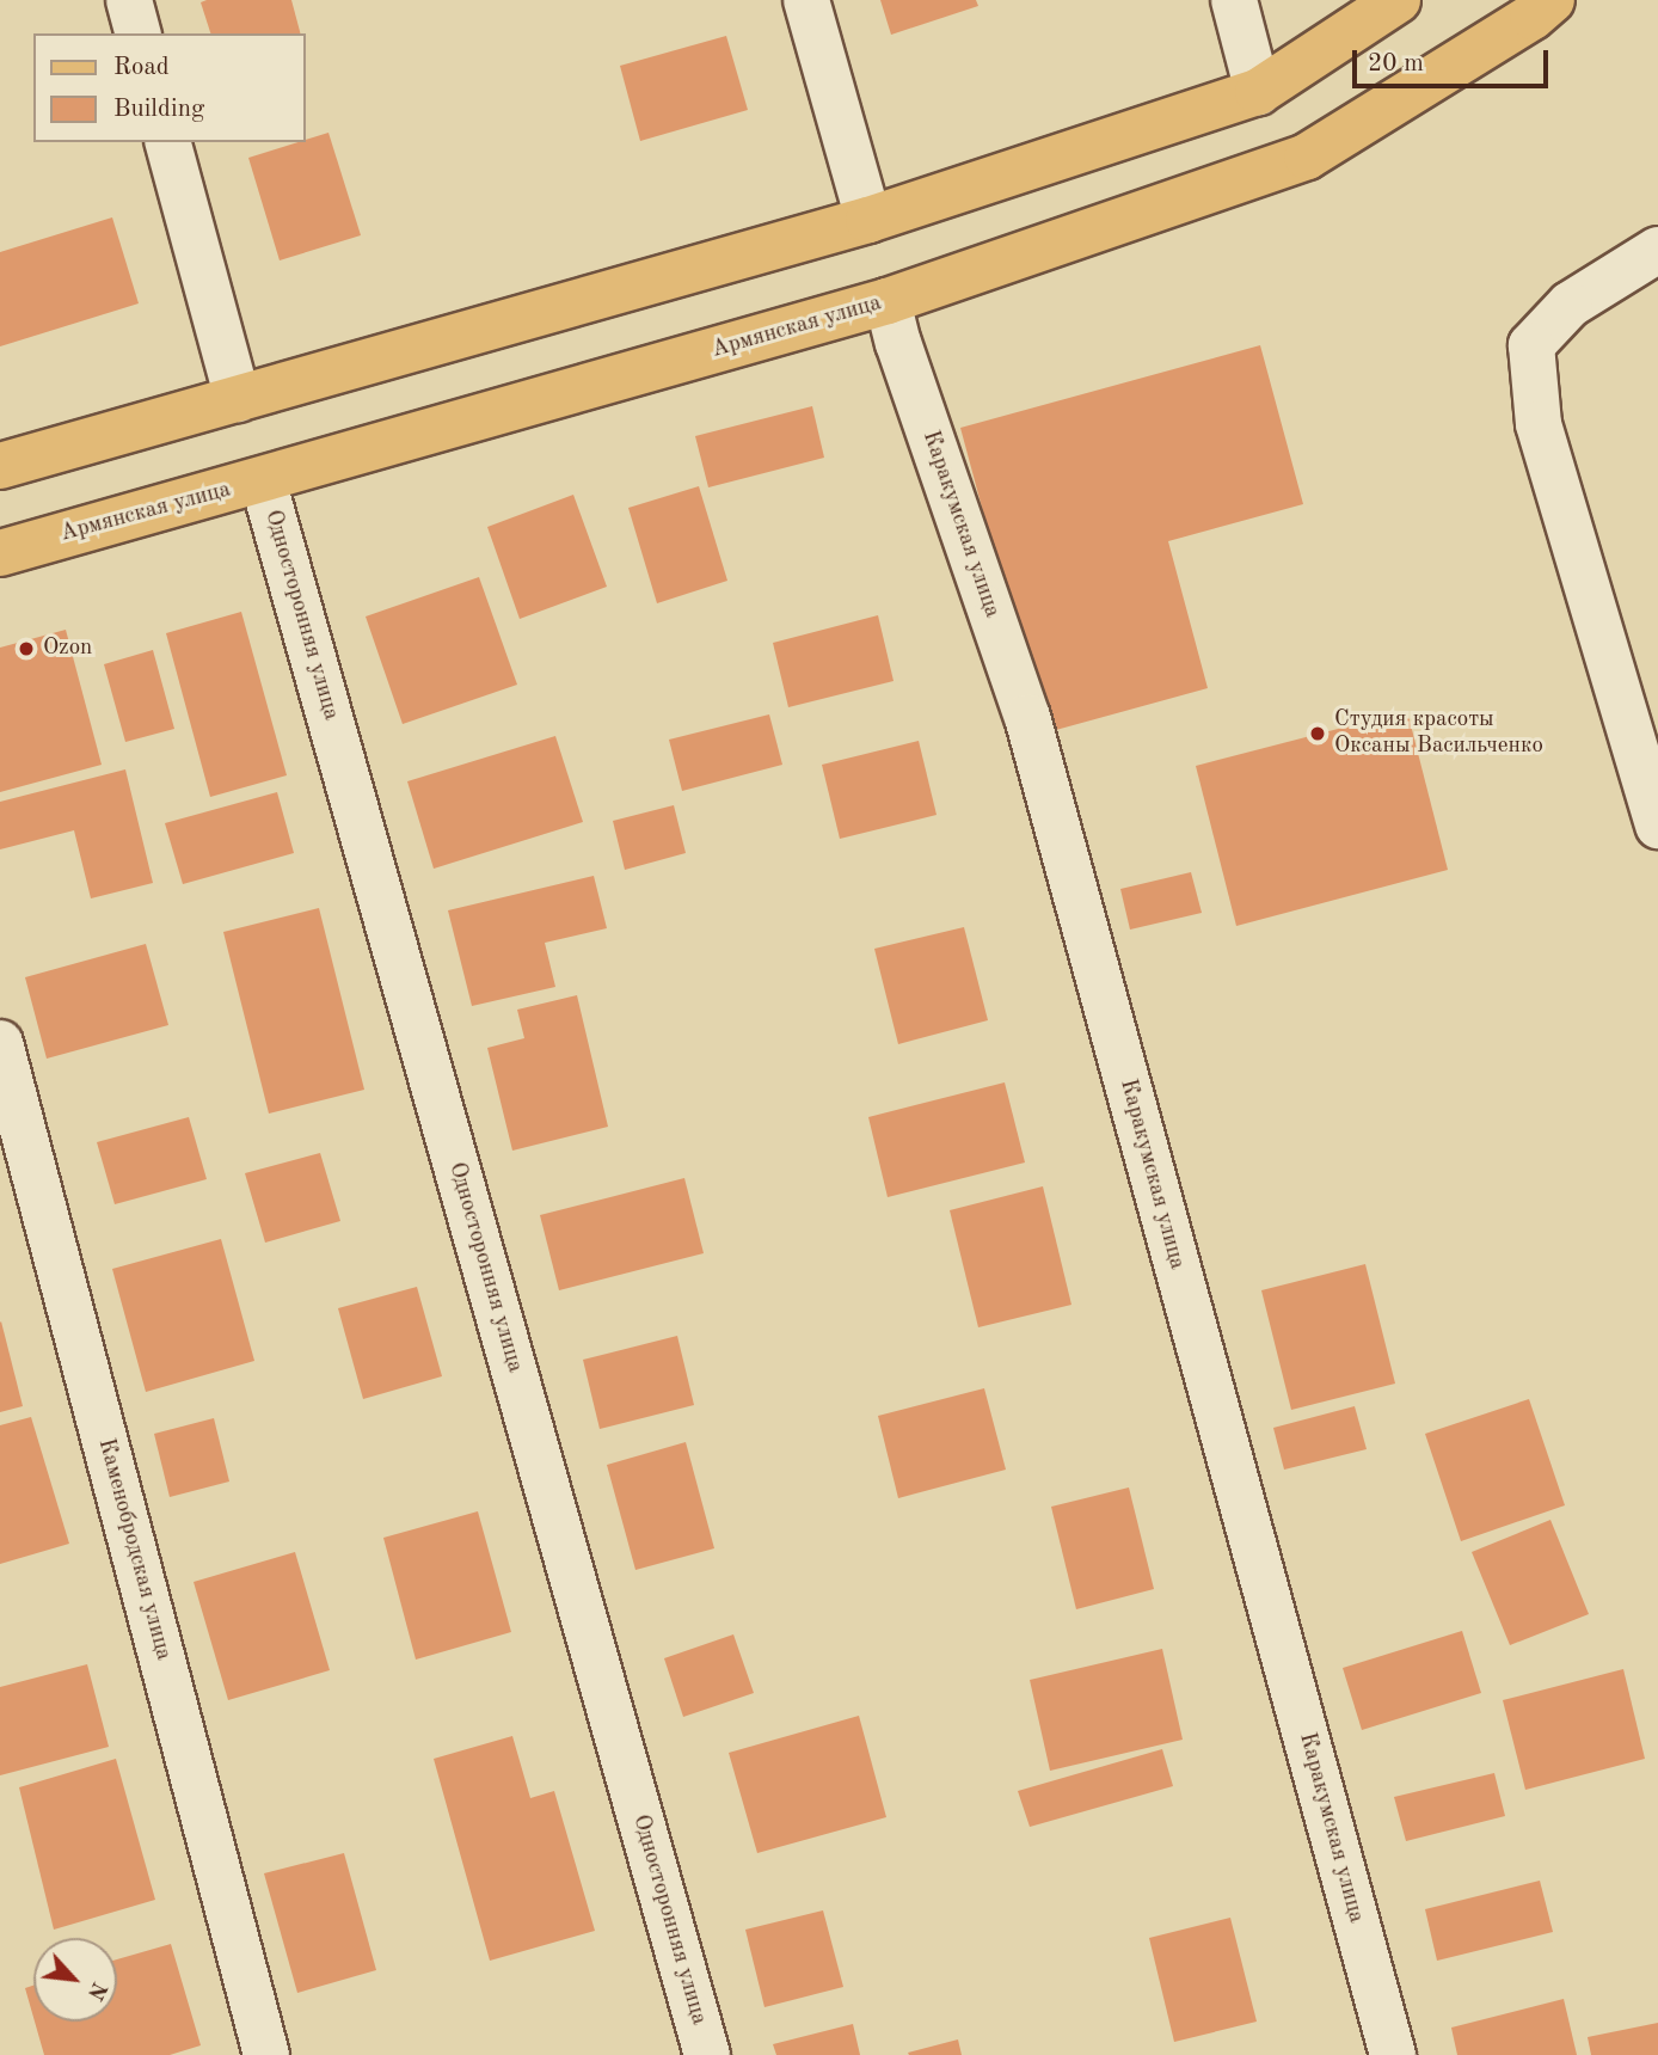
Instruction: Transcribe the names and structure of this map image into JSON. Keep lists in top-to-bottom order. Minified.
{"streets":{"main road":["Армянская улица"],"street":["Каракумская улица","Односторонняя улица","Каменобродская улица"]},"crossings":[["Армянская улица","Каракумская улица"],["Армянская улица","Односторонняя улица"]],"places":["Ozon","Студия красоты Оксаны Васильченко"],"legend":["Road","Building"],"scale_bar":"20 m","north":"bottom right"}
